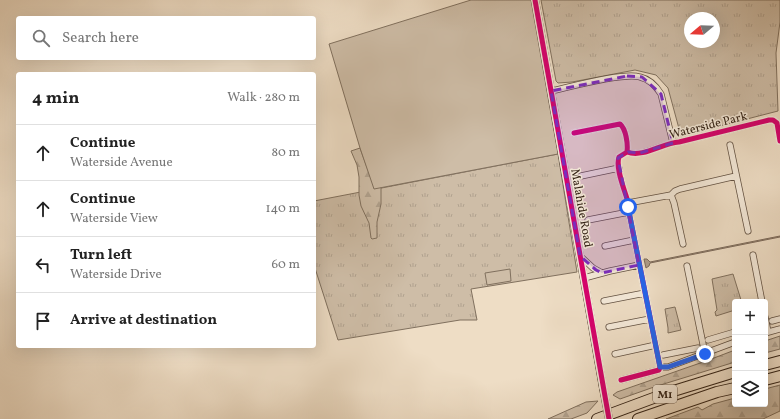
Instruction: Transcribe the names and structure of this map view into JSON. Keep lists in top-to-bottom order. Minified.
{"streets":{"highway":["M1"],"main road":["Malahide Road"],"street":["Waterside Park"]},"north":"left","page":{"search":"Search here","heading":["4 min","Walk · 280 m"],"list":[["Continue","Waterside Avenue","80 m"],["Continue","Waterside View","140 m"],["Turn left","Waterside Drive","60 m"],"Arrive at destination"],"map_buttons":["+","−"]}}
